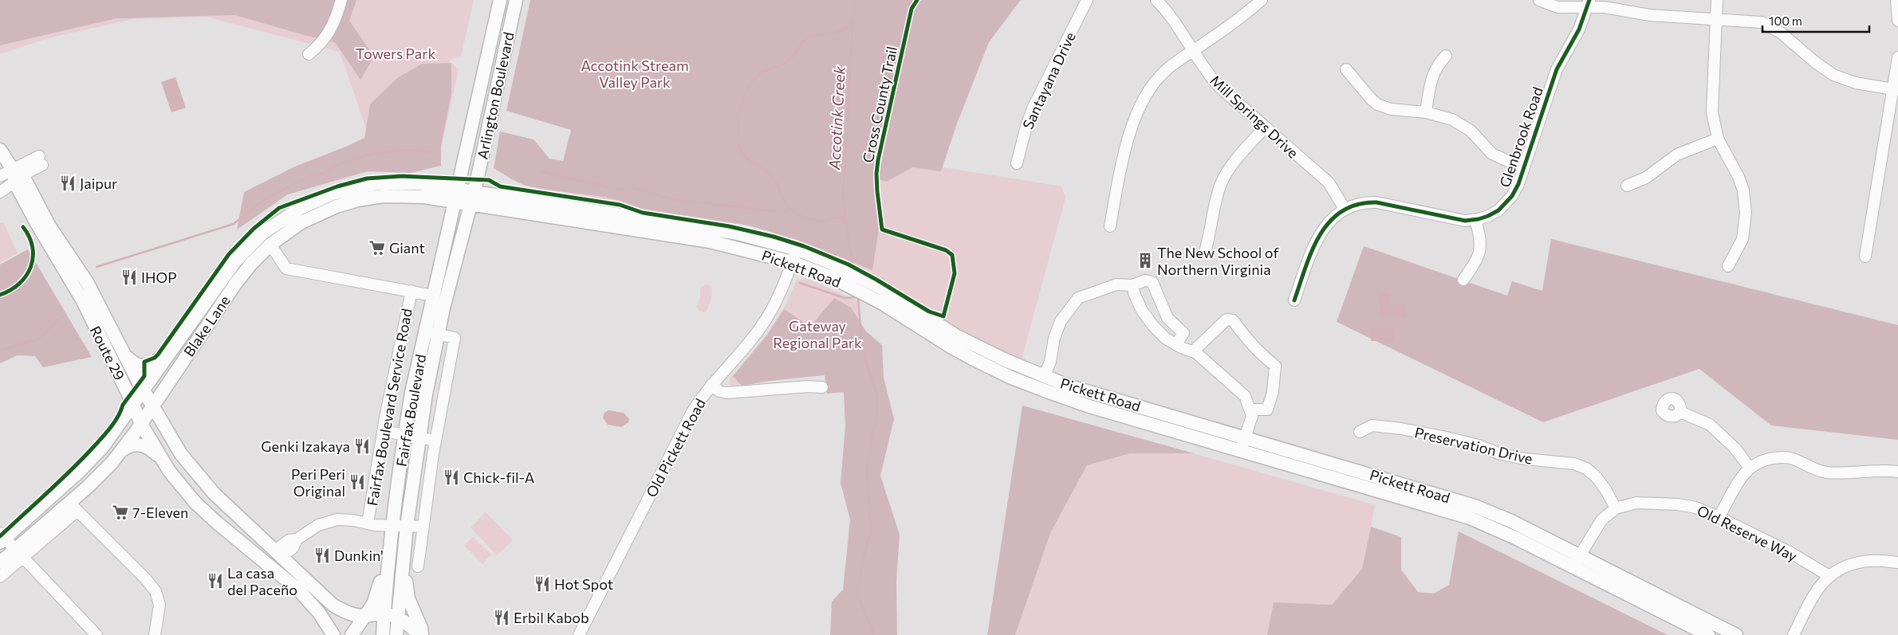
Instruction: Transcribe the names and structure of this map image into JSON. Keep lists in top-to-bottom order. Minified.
{"streets":{"main road":["Arlington Boulevard","Pickett Road","Blake Lane","Route 29","Fairfax Boulevard"],"street":["Santayana Drive","Mill Springs Drive","Glenbrook Road","Fairfax Boulevard Service Road","Preservation Drive","Old Pickett Road","Old Reserve Way"],"cycle path":["Cross County Trail"]},"crossings":[["Arlington Boulevard","Pickett Road"],["Arlington Boulevard","Blake Lane"],["Arlington Boulevard","Fairfax Boulevard"],["Mill Springs Drive","Glenbrook Road"],["Pickett Road","Blake Lane"],["Pickett Road","Fairfax Boulevard"],["Pickett Road","Old Pickett Road"],["Pickett Road","Old Reserve Way"],["Blake Lane","Route 29"],["Blake Lane","Fairfax Boulevard"],["Preservation Drive","Old Reserve Way"]],"water":["Accotink Creek"],"parks":["Towers Park","Accotink Stream Valley Park","Gateway Regional Park"],"places":{"restaurant":["Jaipur","IHOP","Genki Izakaya","Chick-fil-A","Peri Peri Original","Dunkin'","La casa del Paceño","Hot Spot","Erbil Kabob"],"supermarket":["Giant","7-Eleven"],"building":["The New School of Northern Virginia"]},"scale_bar":"100 m"}
